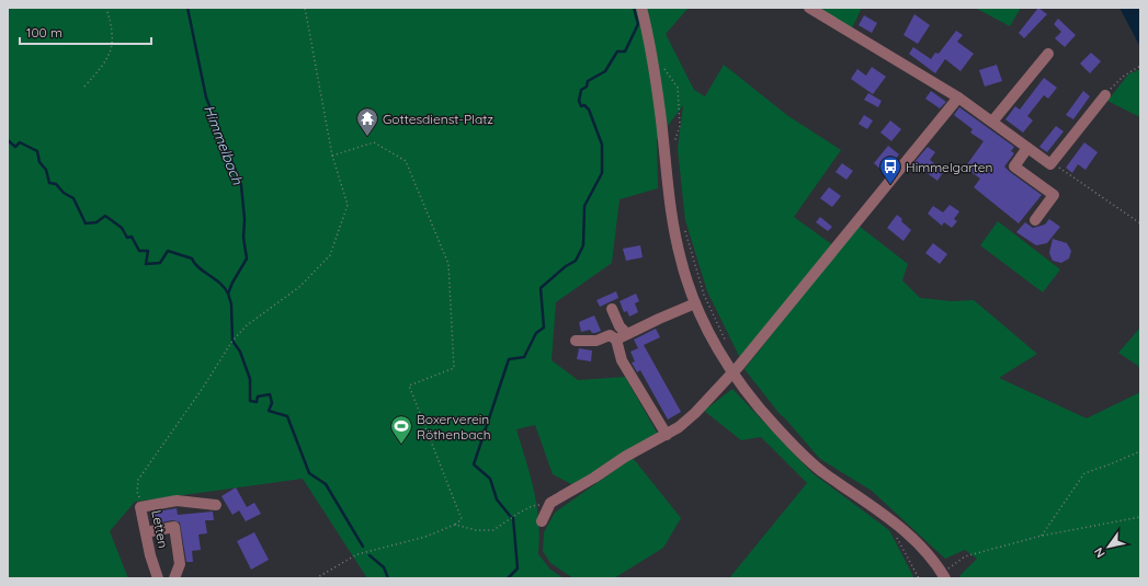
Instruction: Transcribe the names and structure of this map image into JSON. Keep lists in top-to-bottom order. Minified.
{"streets":{"street":["Letten"]},"water":["Himmelbach"],"places":{"temple":["Gottesdienst-Platz"],"bus stop":["Himmelgarten"],"sports":["Boxerverein Röthenbach"]},"scale_bar":"100 m","north":"bottom left"}
